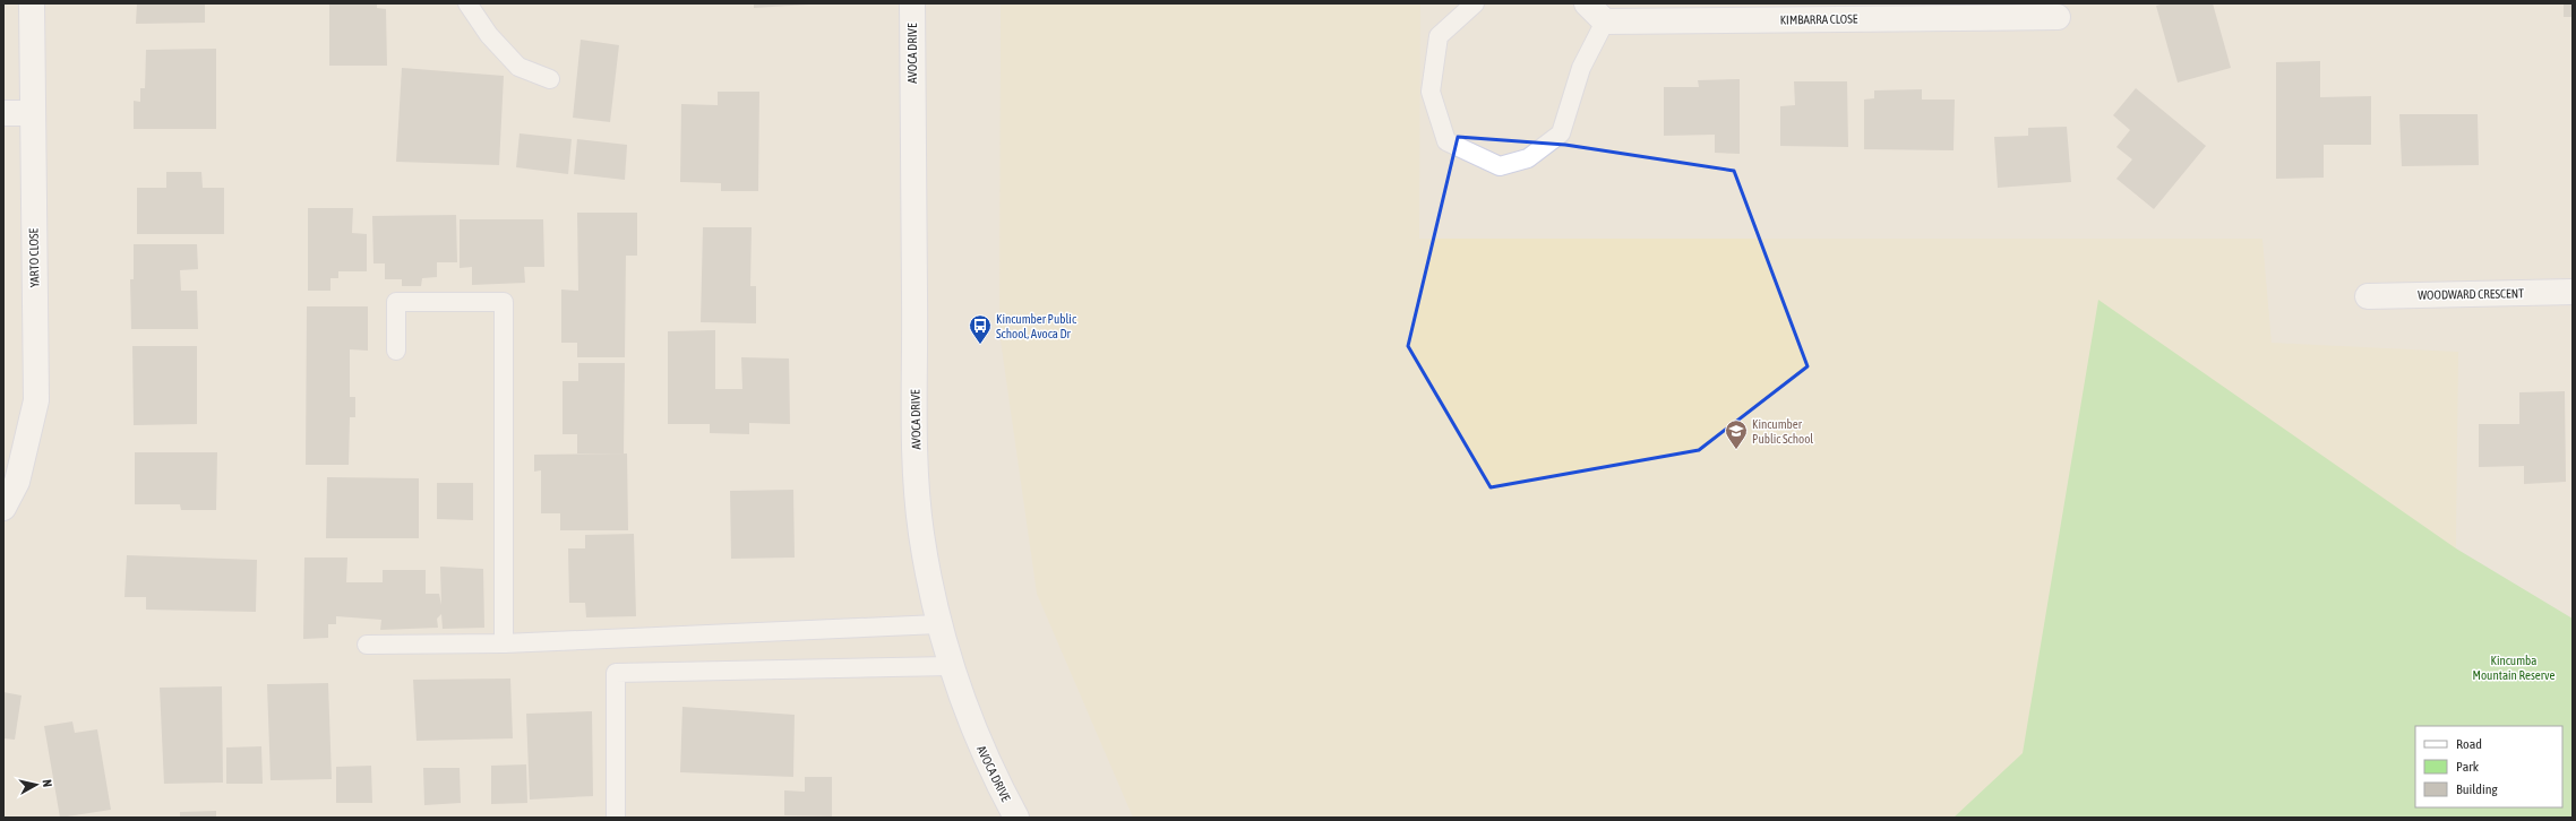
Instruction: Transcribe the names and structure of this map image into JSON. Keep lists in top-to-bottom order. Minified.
{"streets":{"street":["KIMBARRA CLOSE","AVOCA DRIVE","YARTO CLOSE","WOODWARD CRESCENT"]},"parks":["Kincumba Mountain Reserve"],"places":{"bus stop":["Kincumber Public School, Avoca Dr"],"school or university":["Kincumber Public School"]},"legend":["Road","Park","Building"],"north":"right"}
